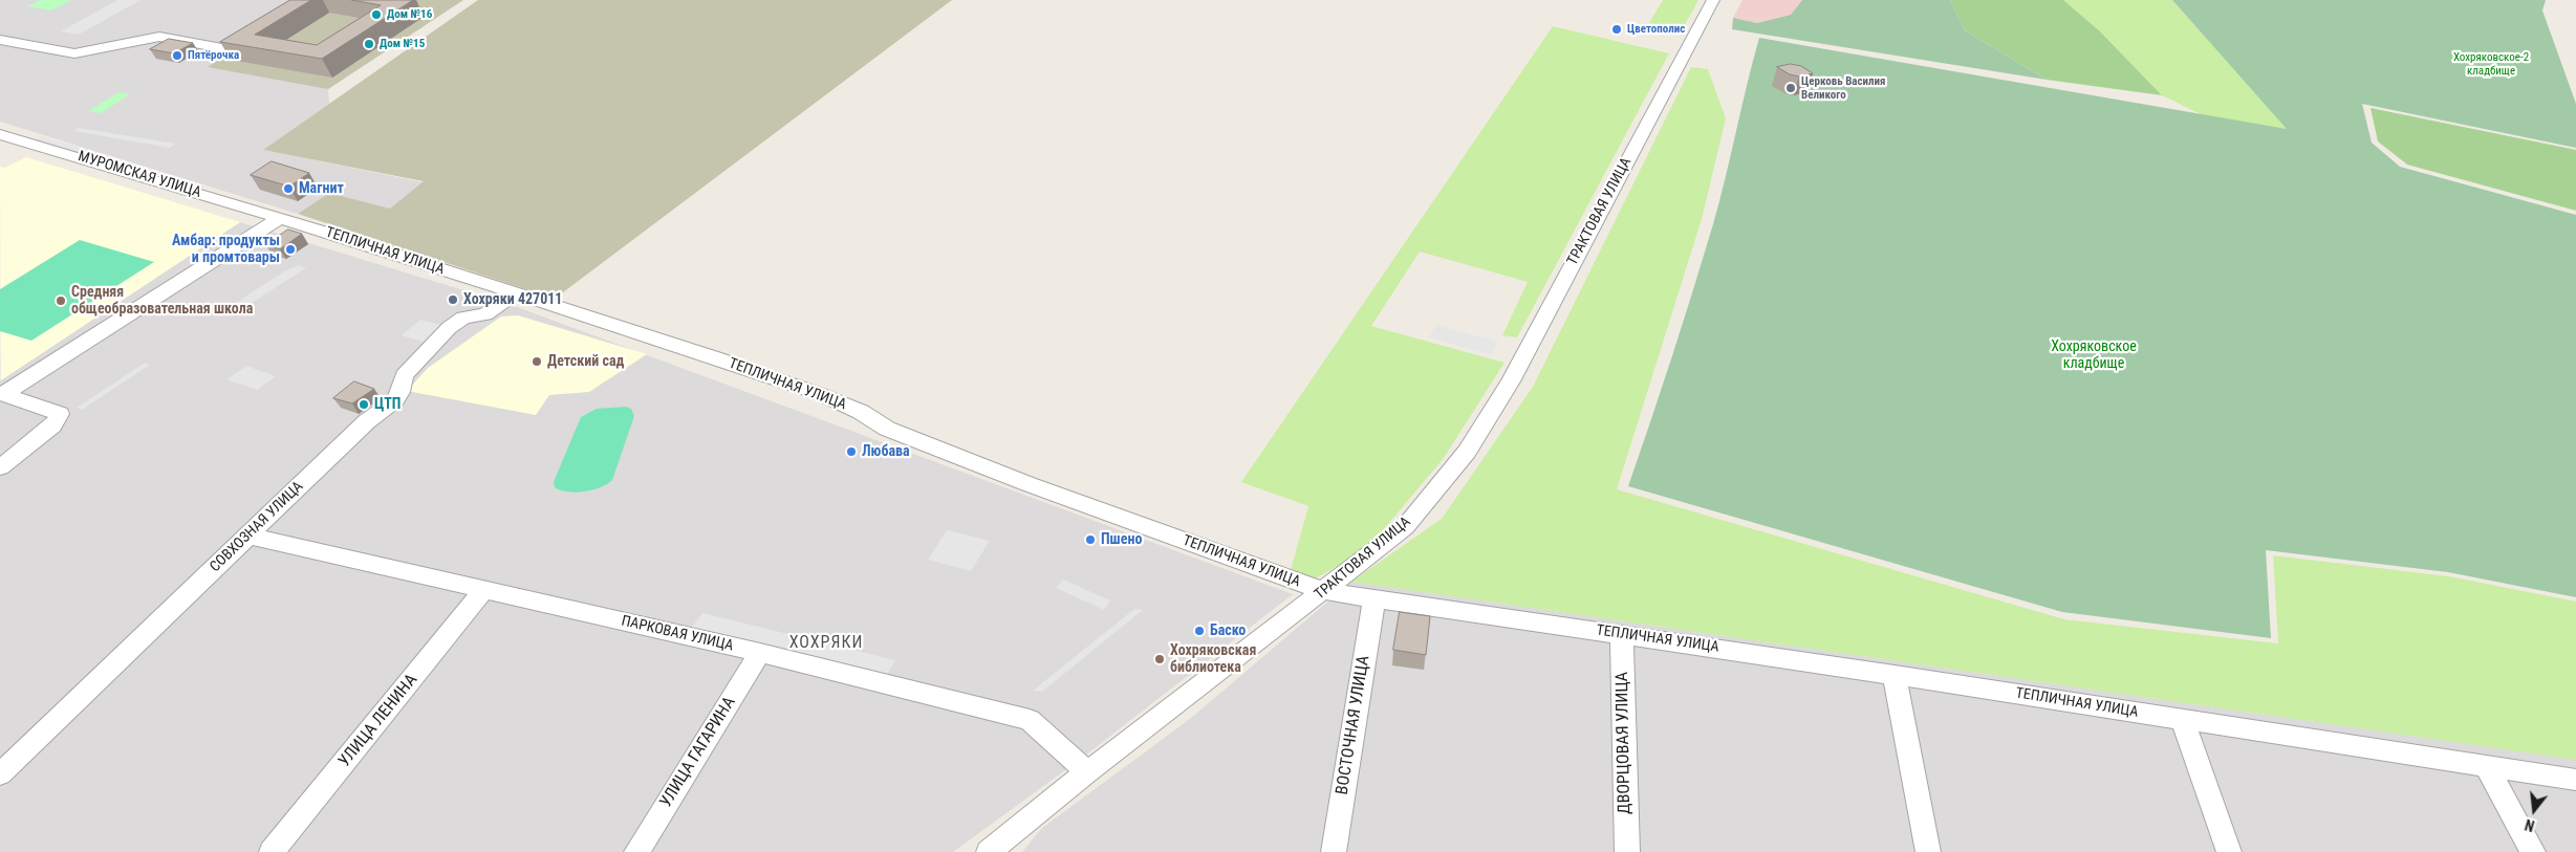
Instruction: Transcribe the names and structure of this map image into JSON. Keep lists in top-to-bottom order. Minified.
{"streets":{"street":["МУРОМСКАЯ УЛИЦА","ТРАКТОВАЯ УЛИЦА","ТЕПЛИЧНАЯ УЛИЦА","СОВХОЗНАЯ УЛИЦА","ПАРКОВАЯ УЛИЦА","УЛИЦА ЛЕНИНА","ВОСТОЧНАЯ УЛИЦА","ДВОРЦОВАЯ УЛИЦА","УЛИЦА ГАГАРИНА"]},"crossings":[["МУРОМСКАЯ УЛИЦА","ТЕПЛИЧНАЯ УЛИЦА"],["ТРАКТОВАЯ УЛИЦА","ТЕПЛИЧНАЯ УЛИЦА"],["ТРАКТОВАЯ УЛИЦА","ПАРКОВАЯ УЛИЦА"],["ТЕПЛИЧНАЯ УЛИЦА","СОВХОЗНАЯ УЛИЦА"],["ТЕПЛИЧНАЯ УЛИЦА","ВОСТОЧНАЯ УЛИЦА"],["ТЕПЛИЧНАЯ УЛИЦА","ДВОРЦОВАЯ УЛИЦА"],["СОВХОЗНАЯ УЛИЦА","ПАРКОВАЯ УЛИЦА"],["ПАРКОВАЯ УЛИЦА","УЛИЦА ЛЕНИНА"],["ПАРКОВАЯ УЛИЦА","УЛИЦА ГАГАРИНА"]],"districts":["ХОХРЯКИ"],"parks":["Хохряковское-2 кладбище","Хохряковское кладбище"],"places":["Дом №16","Цветополис","Дом №15","Пятёрочка","Церковь Василия Великого","Магнит","Амбар: продукты и промтовары","Хохряки 427011","Средняя общеобразовательная школа","Детский сад","ЦТП","Любава","Пшено","Баско","Хохряковская библиотека"],"north":"bottom"}
